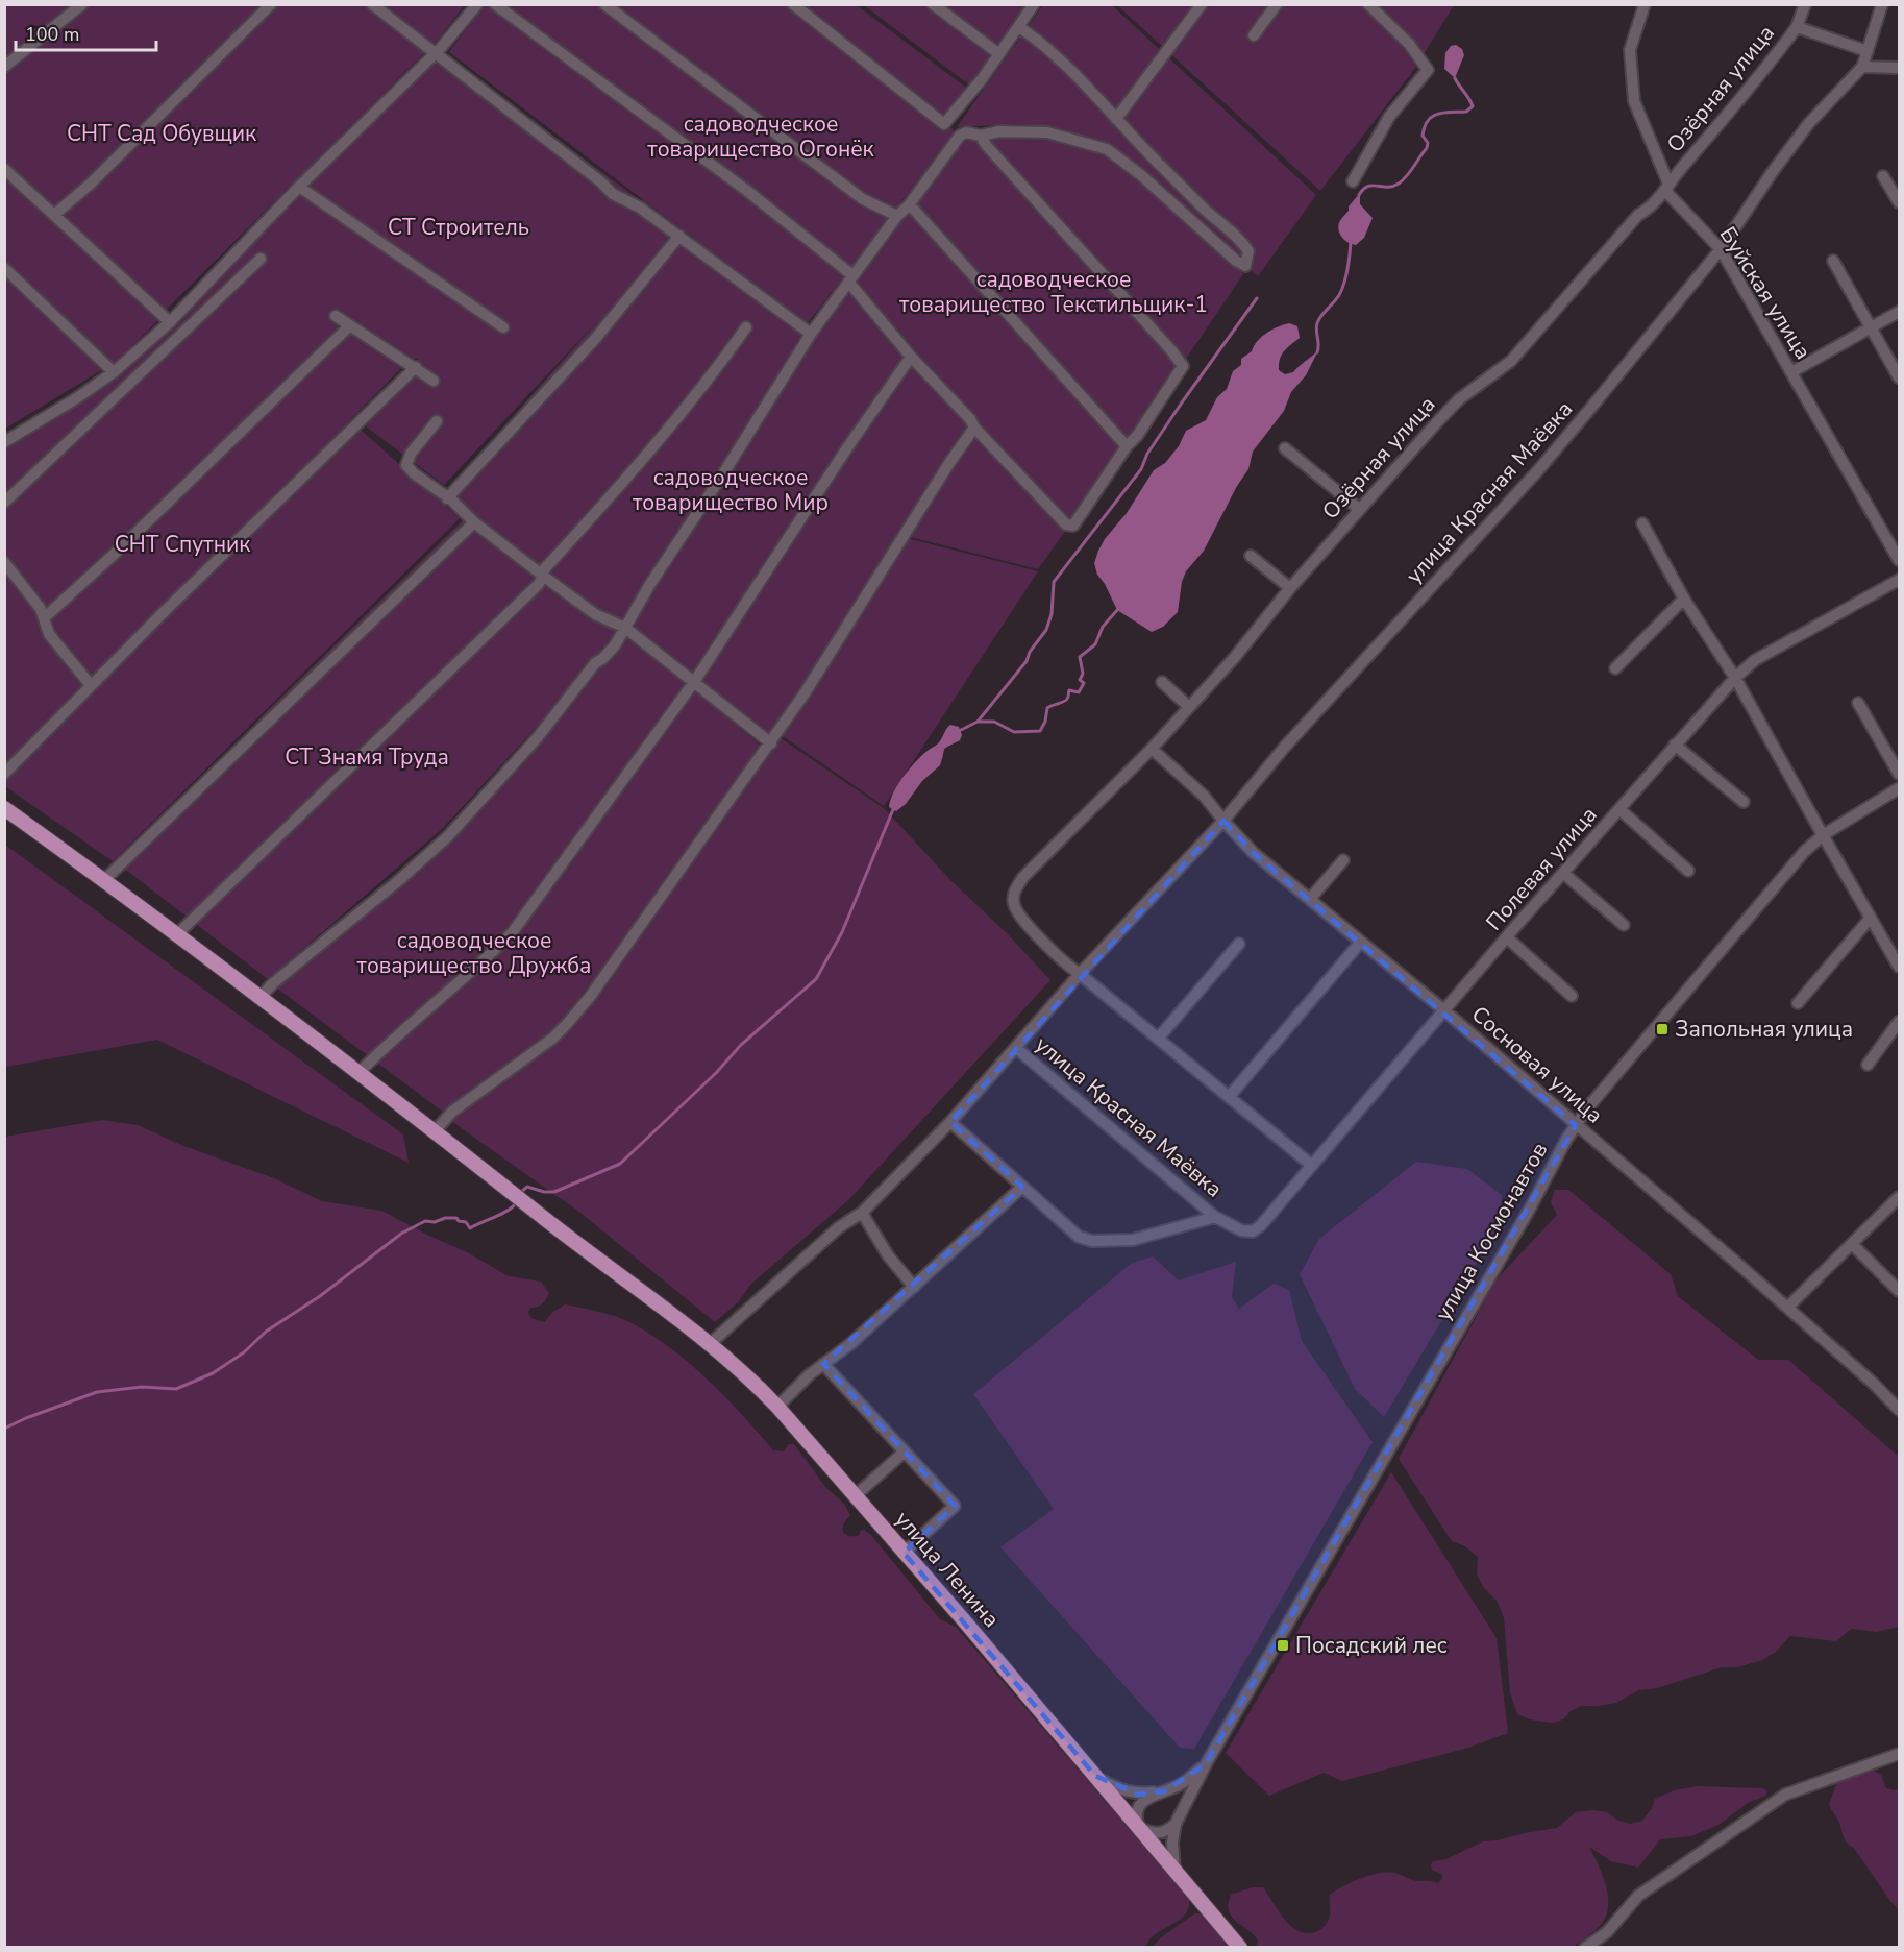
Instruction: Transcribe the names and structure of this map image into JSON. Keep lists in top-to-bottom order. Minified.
{"streets":{"main road":["улица Ленина"],"street":["Озёрная улица","Буйская улица","улица Красная Маёвка","Полевая улица","Сосновая улица","улица Космонавтов"]},"crossings":[["Озёрная улица","Буйская улица"],["Озёрная улица","улица Красная Маёвка"],["Озёрная улица","Сосновая улица"],["Буйская улица","улица Красная Маёвка"],["улица Красная Маёвка","Полевая улица"],["улица Красная Маёвка","Сосновая улица"],["улица Красная Маёвка","улица Ленина"],["Полевая улица","Сосновая улица"],["Сосновая улица","улица Космонавтов"]],"parks":["садоводческое товарищество Огонёк","СНТ Сад Обувщик","СТ Строитель","садоводческое товарищество Текстильщик-1","садоводческое товарищество Мир","СНТ Спутник","СТ Знамя Труда","садоводческое товарищество Дружба"],"places":{"transit":["Запольная улица","Посадский лес"]},"scale_bar":"100 m"}
